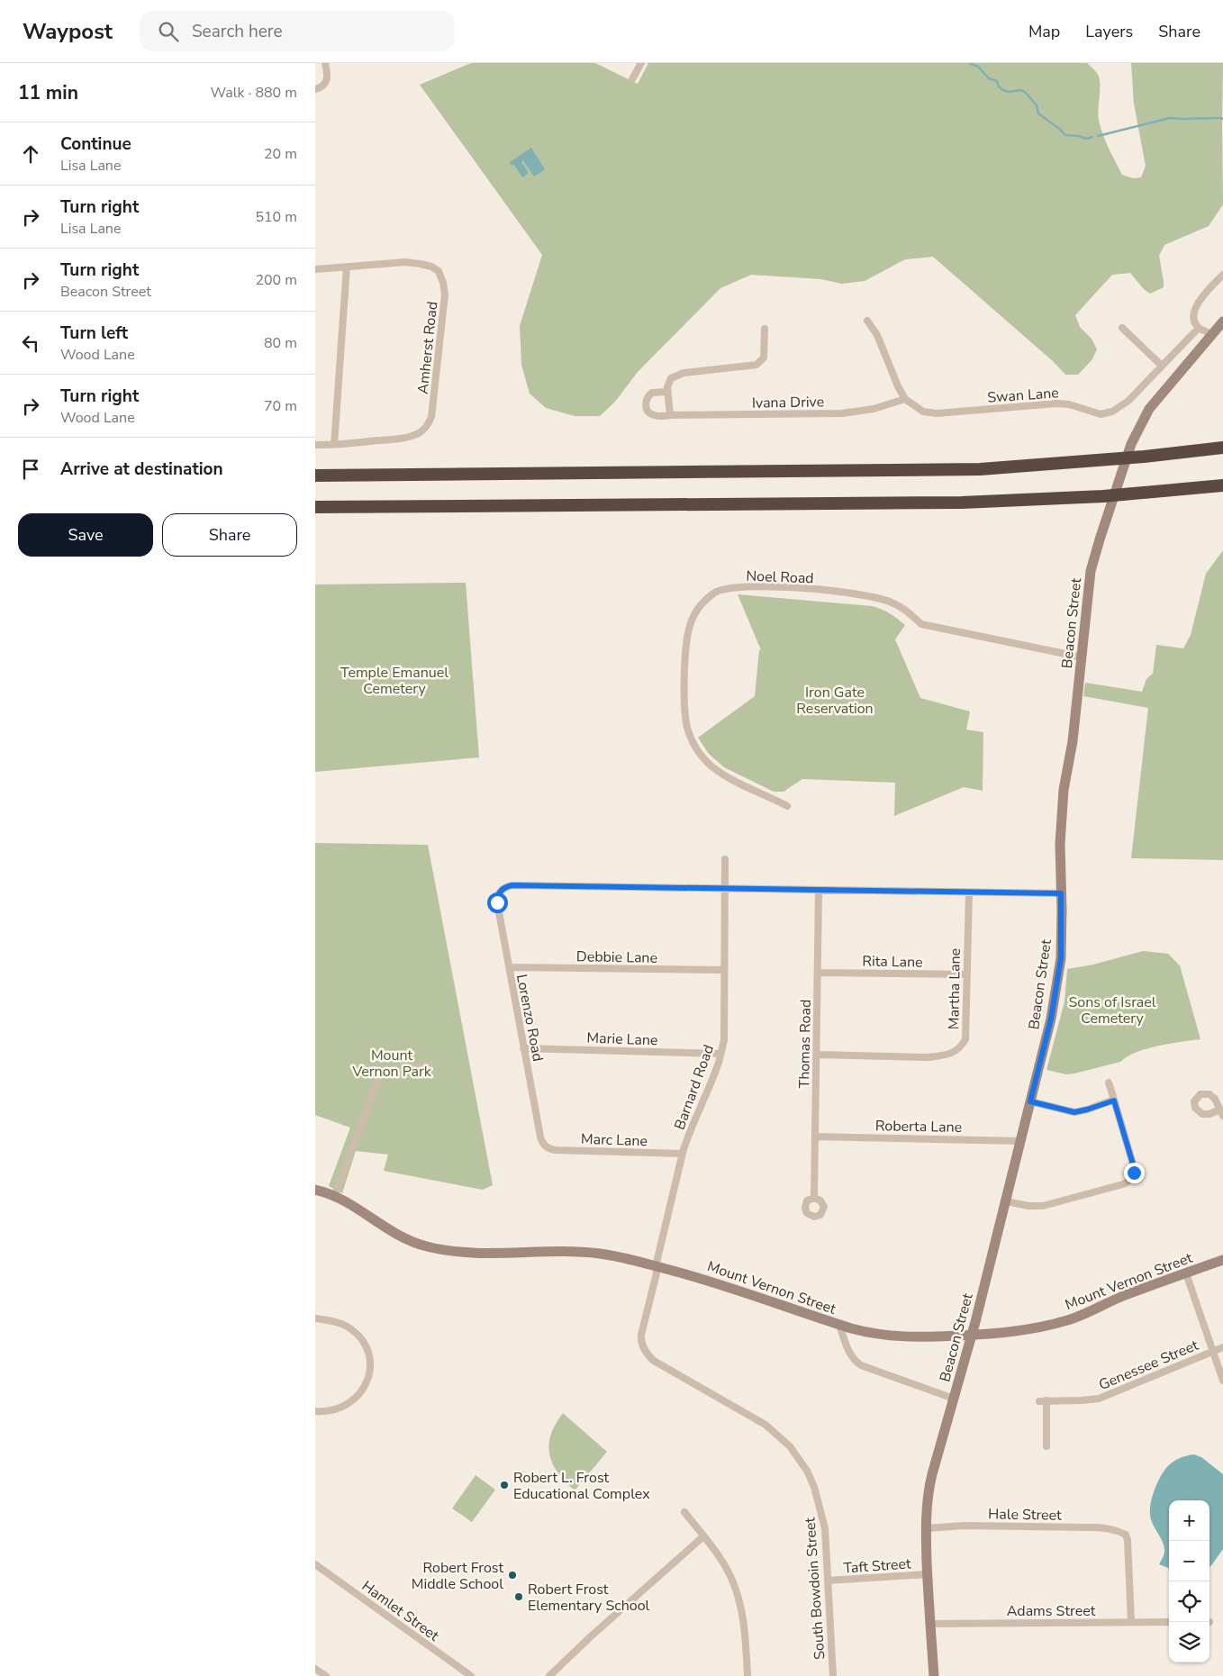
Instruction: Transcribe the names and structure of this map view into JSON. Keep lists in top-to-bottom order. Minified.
{"streets":{"main road":["Beacon Street","Mount Vernon Street"],"street":["Amherst Road","Swan Lane","Ivana Drive","Noel Road","Debbie Lane","Rita Lane","Martha Lane","Lorenzo Road","Marie Lane","Thomas Road","Barnard Road","Roberta Lane","Marc Lane","Genessee Street","Hale Street","Taft Street","South Bowdoin Street","Hamlet Street","Adams Street"]},"crossings":[["Swan Lane","Ivana Drive"],["Noel Road","Beacon Street"],["Beacon Street","Roberta Lane"],["Beacon Street","Mount Vernon Street"],["Beacon Street","Hale Street"],["Beacon Street","Taft Street"],["Beacon Street","Adams Street"],["Debbie Lane","Lorenzo Road"],["Debbie Lane","Barnard Road"],["Rita Lane","Martha Lane"],["Rita Lane","Thomas Road"],["Martha Lane","Thomas Road"],["Lorenzo Road","Marie Lane"],["Lorenzo Road","Barnard Road"],["Lorenzo Road","Marc Lane"],["Marie Lane","Barnard Road"],["Thomas Road","Roberta Lane"],["Barnard Road","Marc Lane"],["Barnard Road","Mount Vernon Street"],["Barnard Road","South Bowdoin Street"],["Hale Street","Adams Street"],["Taft Street","South Bowdoin Street"]],"parks":["Temple Emanuel Cemetery","Iron Gate Reservation","Sons of Israel Cemetery","Mount Vernon Park"],"places":["Robert L. Frost Educational Complex","Robert Frost Middle School","Robert Frost Elementary School"],"page":{"header":"Waypost","search":"Search here","nav":["Map","Layers","Share"],"heading":["11 min","Walk · 880 m"],"list":[["Continue","Lisa Lane","20 m"],["Turn right","Lisa Lane","510 m"],["Turn right","Beacon Street","200 m"],["Turn left","Wood Lane","80 m"],["Turn right","Wood Lane","70 m"],"Arrive at destination"],"buttons":["Save","Share"],"map_buttons":["+","−"]}}
